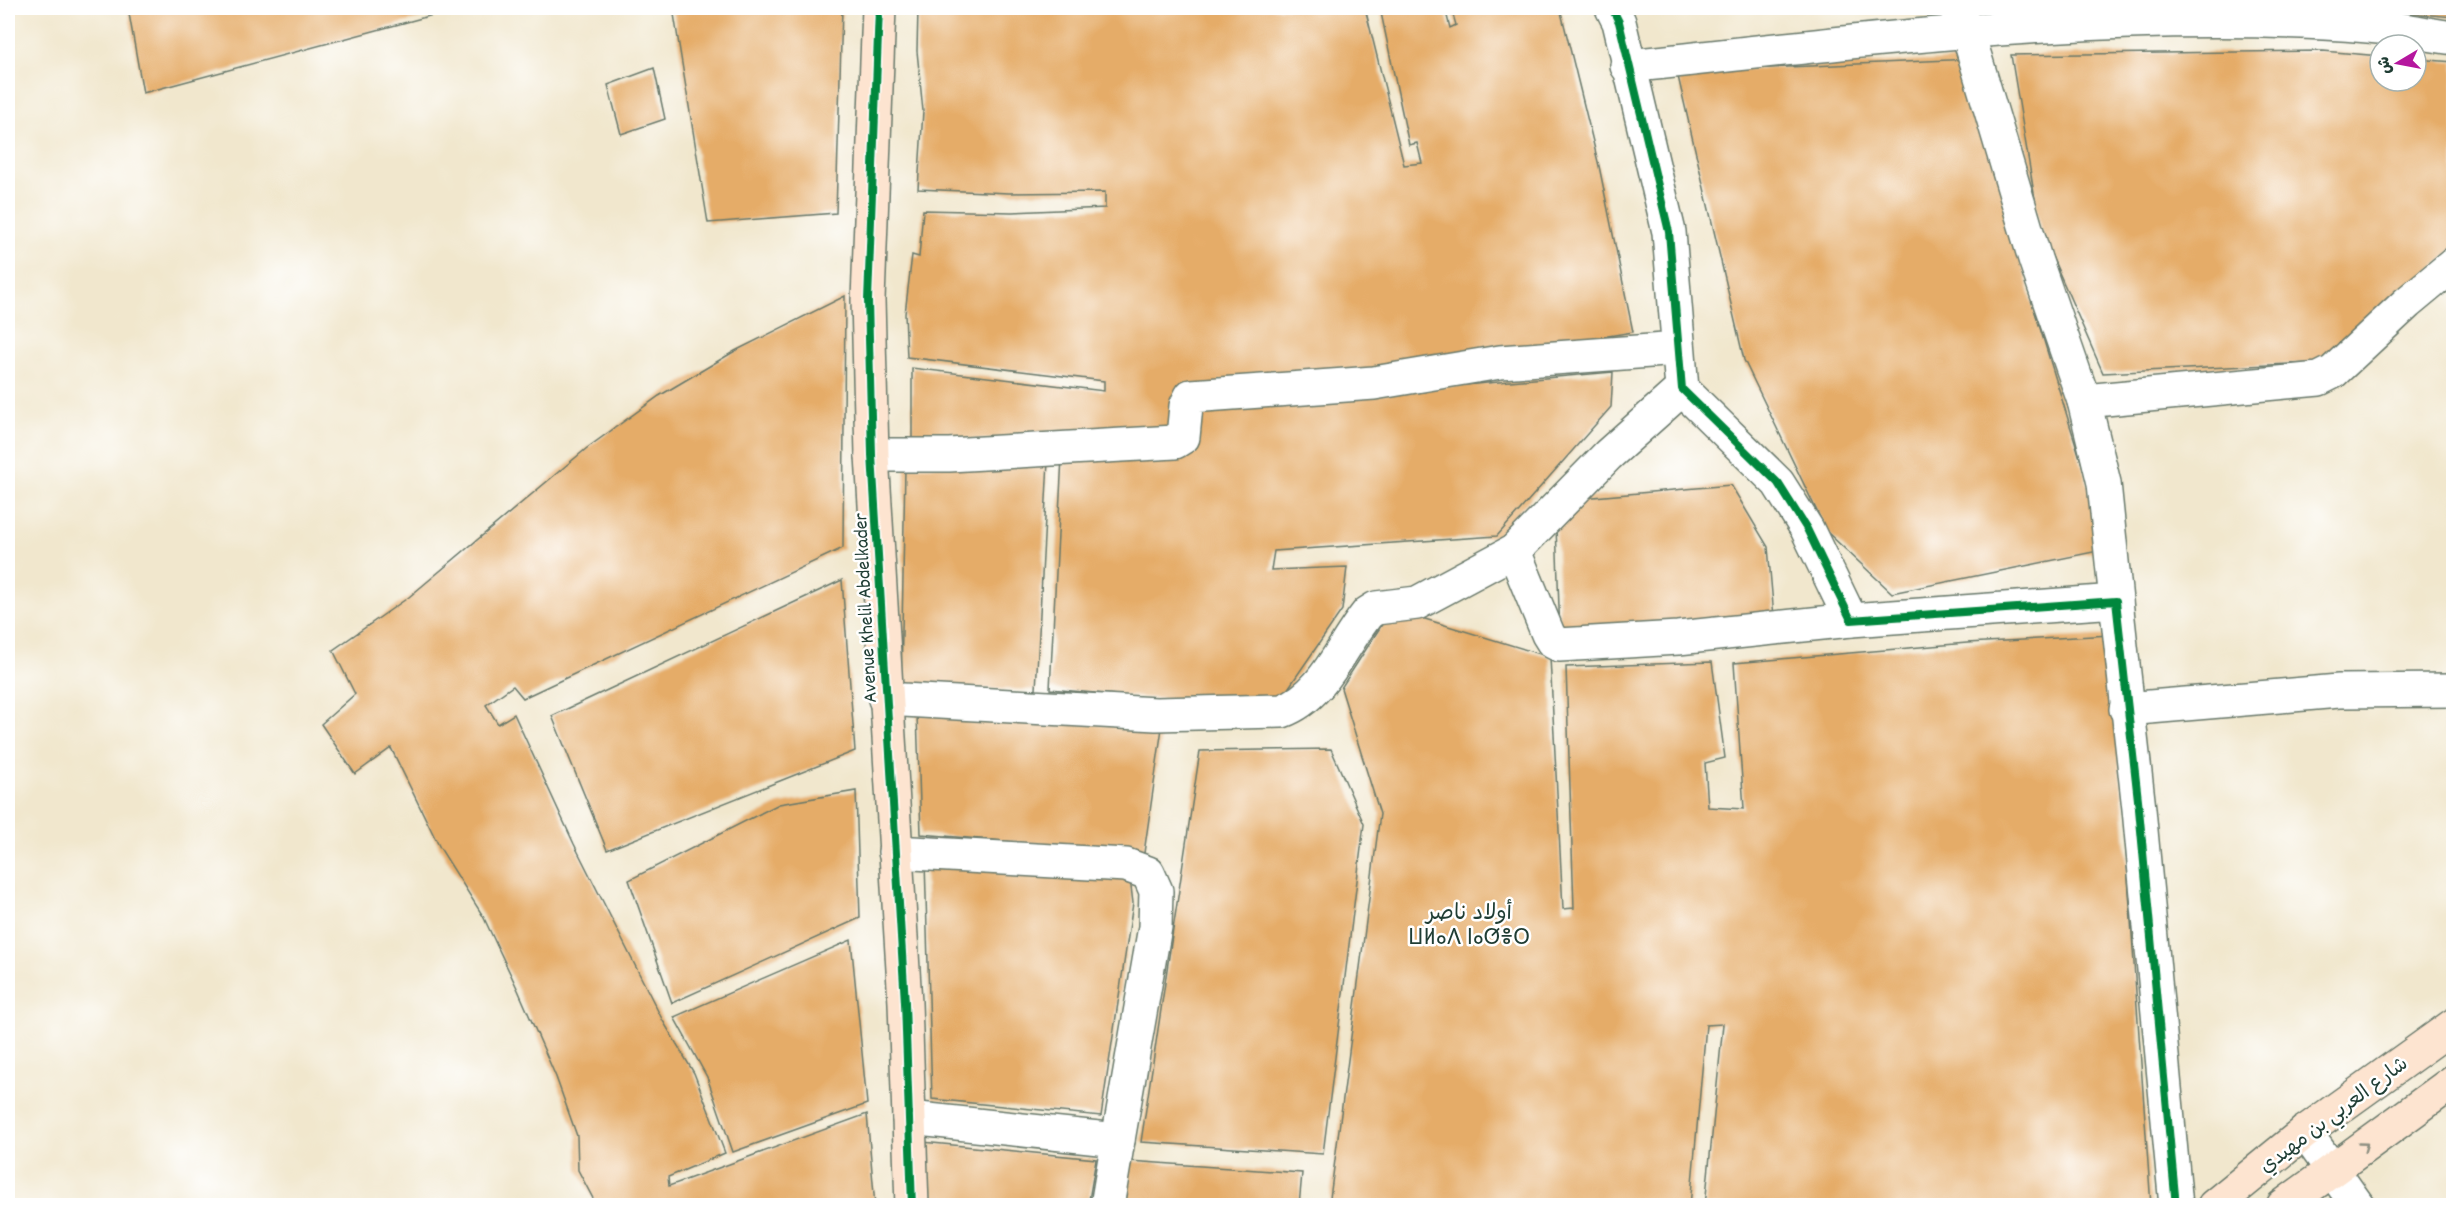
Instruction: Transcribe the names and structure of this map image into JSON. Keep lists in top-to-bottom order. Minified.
{"streets":{"street":["Avenue Khelil Abdelkader","شارع العربي بن مهيدي"]},"districts":["أولاد ناصر ⵡⵍⴰⴷ ⵏⴰⵚⴻⵔ"],"north":"left"}
